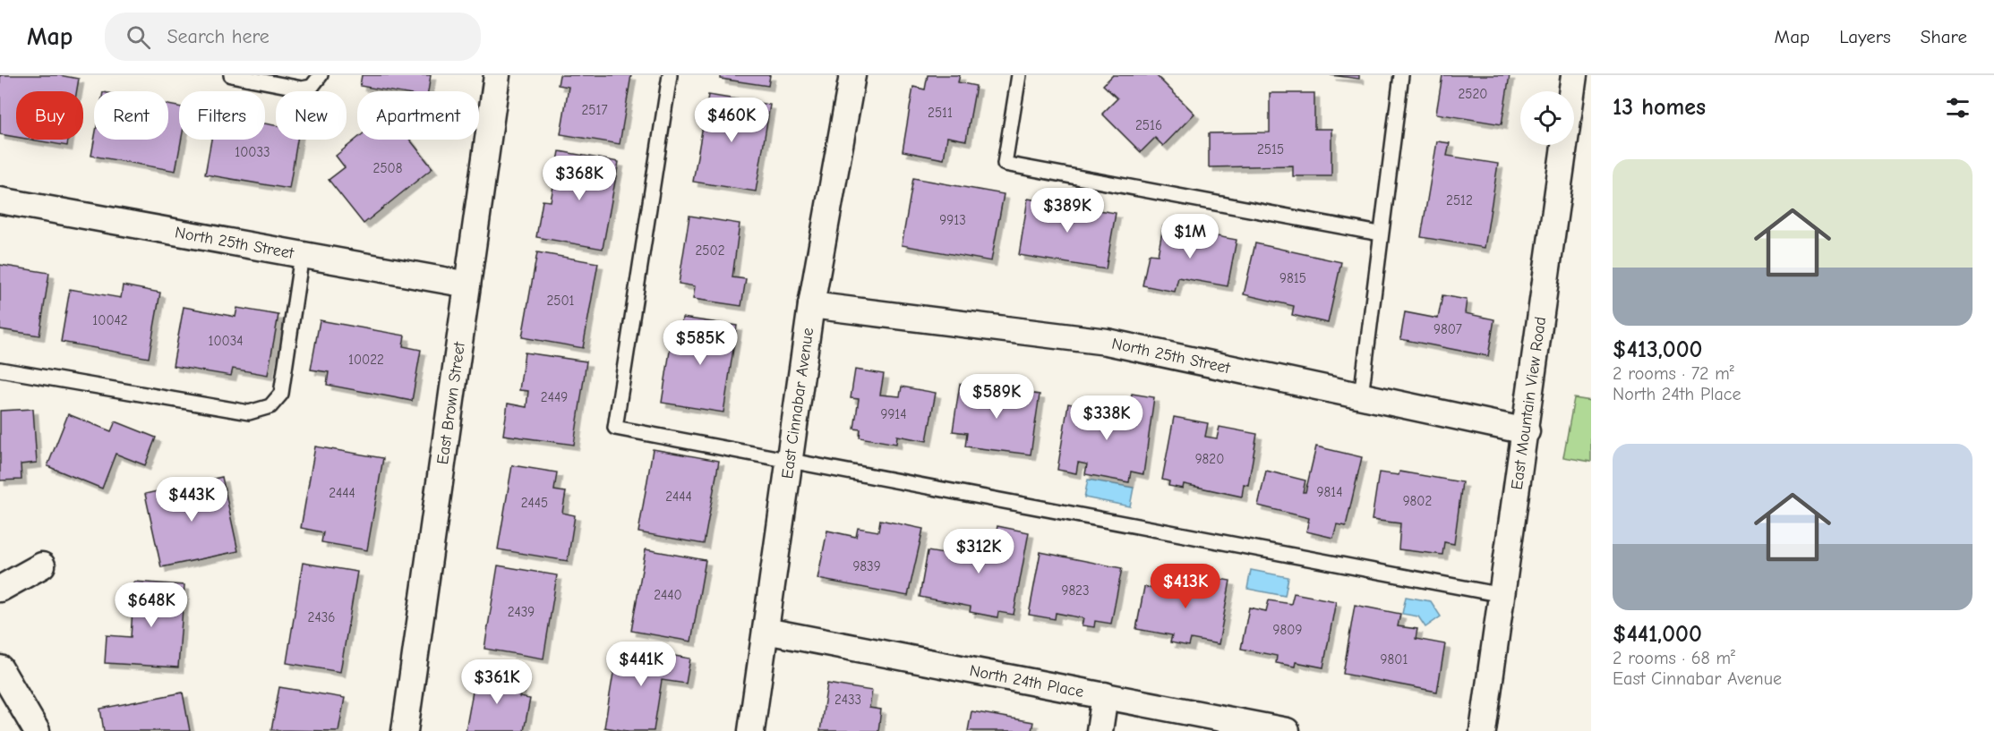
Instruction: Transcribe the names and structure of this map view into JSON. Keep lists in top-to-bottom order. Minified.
{"streets":{"street":["North 25th Street","East Brown Street","East Cinnabar Avenue","East Mountain View Road","North 24th Place"]},"crossings":[["North 25th Street","East Brown Street"],["North 25th Street","East Cinnabar Avenue"],["North 25th Street","East Mountain View Road"],["East Cinnabar Avenue","North 24th Place"]],"house_numbers":["2520","2517","2511","2516","2515","10033","2508","2512","9913","2502","9815","2501","10042","9807","10034","10022","2449","9914","9820","9814","2444","2444","9802","2445","9839","9823","2440","2439","2436","9809","9801","2433"],"page":{"header":"Map","search":"Search here","nav":["Map","Layers","Share"],"heading":"13 homes","chip":["Buy","Rent","Filters","New","Apartment"],"price":["$460K","$368K","$389K","$1M","$585K","$589K","$338K","$443K","$312K","$413K","$648K","$441K","$361K"],"list":[{"name":"$413,000","note":"2 rooms · 72 m² · North 24th Place"},{"name":"$441,000","note":"2 rooms · 68 m² · East Cinnabar Avenue"}]}}
